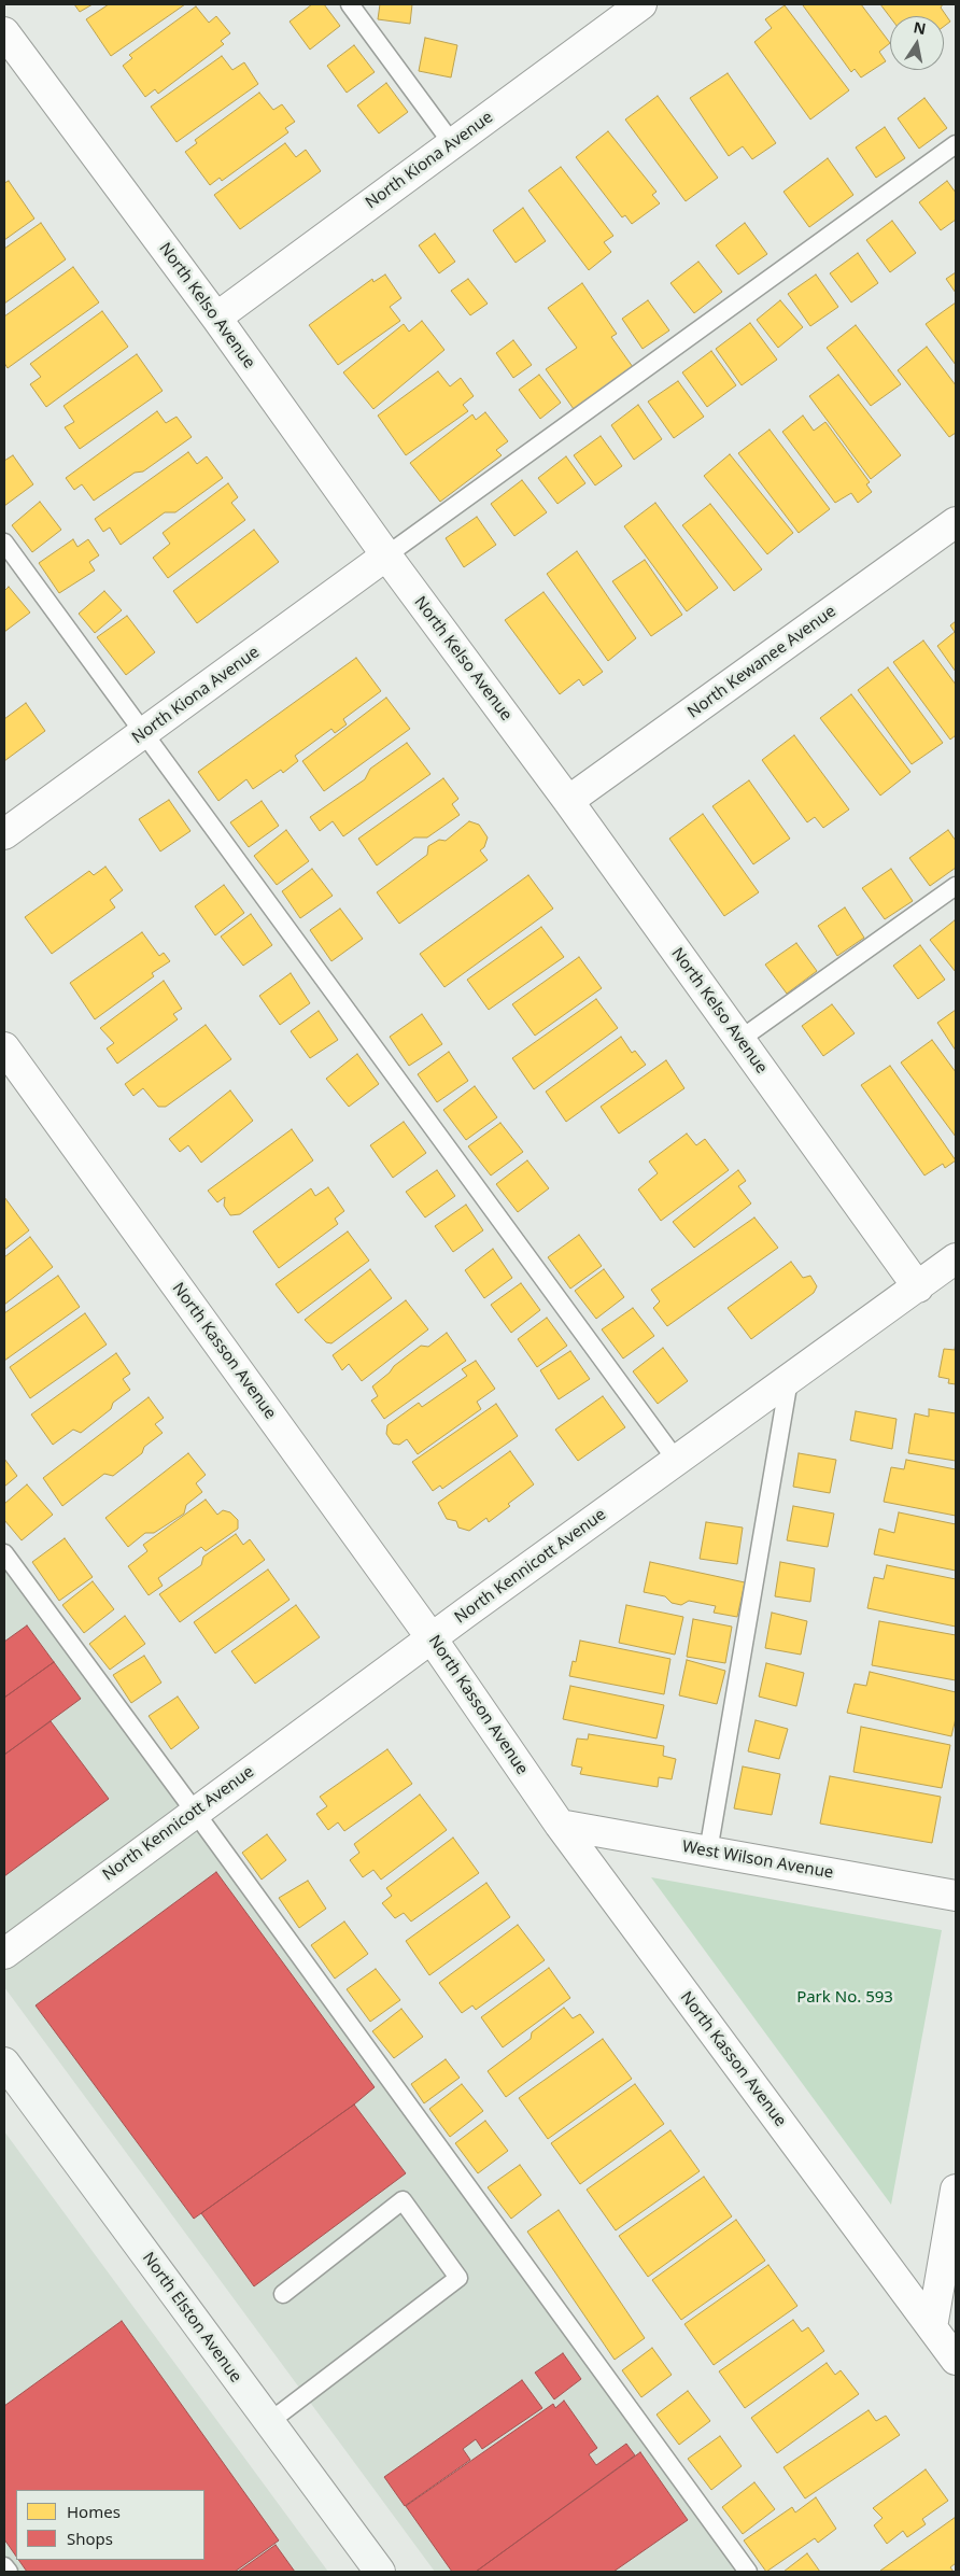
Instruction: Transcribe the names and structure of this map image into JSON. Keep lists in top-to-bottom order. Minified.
{"streets":{"main road":["North Elston Avenue"],"street":["North Kiona Avenue","North Kelso Avenue","North Kewanee Avenue","North Kasson Avenue","North Kennicott Avenue","West Wilson Avenue"]},"crossings":[["North Kiona Avenue","North Kelso Avenue"],["North Kelso Avenue","North Kewanee Avenue"],["North Kelso Avenue","North Kennicott Avenue"],["North Kasson Avenue","North Kennicott Avenue"],["North Kasson Avenue","West Wilson Avenue"]],"parks":["Park No. 593"],"legend":["Homes","Shops"],"north":"top"}
